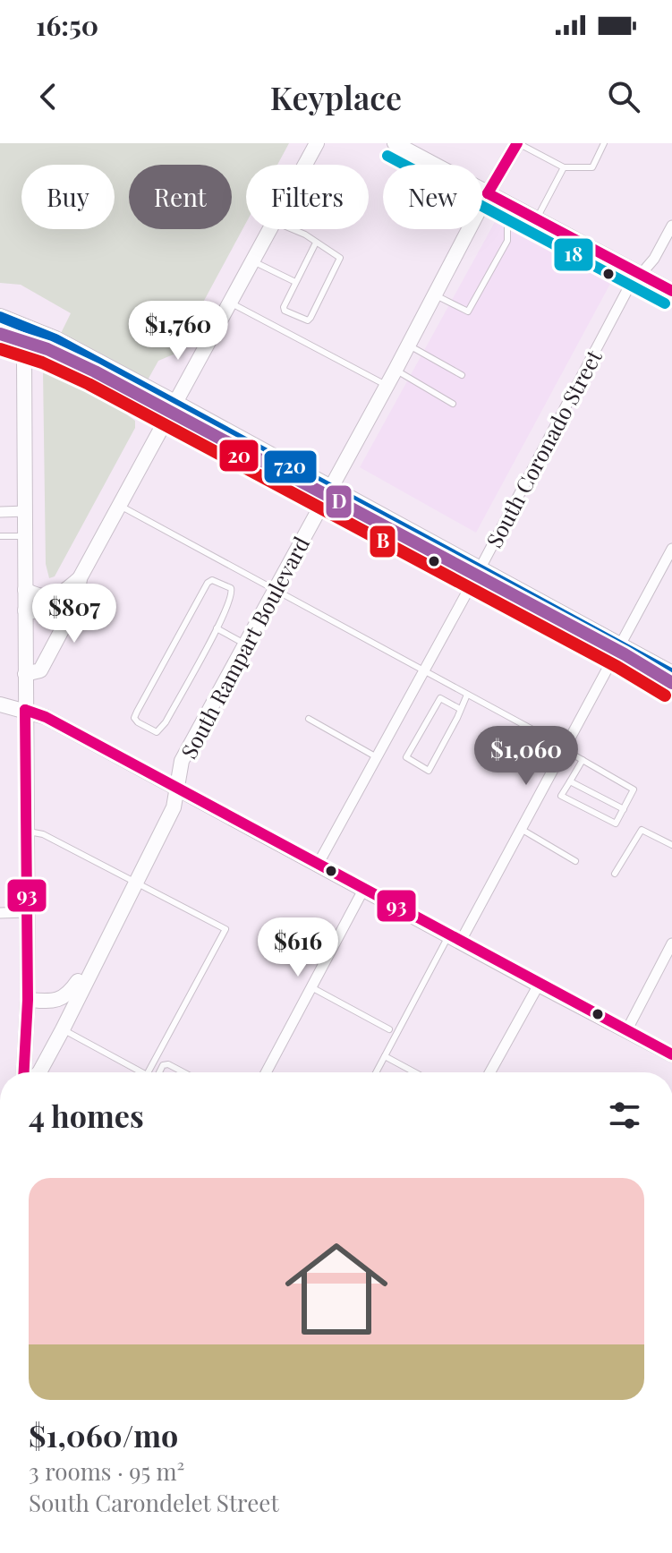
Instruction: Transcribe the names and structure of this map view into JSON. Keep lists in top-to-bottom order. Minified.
{"streets":{"street":["South Coronado Street","South Rampart Boulevard"]},"lines":["transit line 93","transit line 18","transit line 720","transit line 20","transit line D","transit line B"],"page":{"status":"16:50","header":"Keyplace","chip":["Buy","Rent","Filters","New"],"price":["$1,760","$807","$1,060","$616"],"heading":"4 homes","list":[{"name":"$1,060/mo","note":"3 rooms · 95 m² · South Carondelet Street"}]}}
